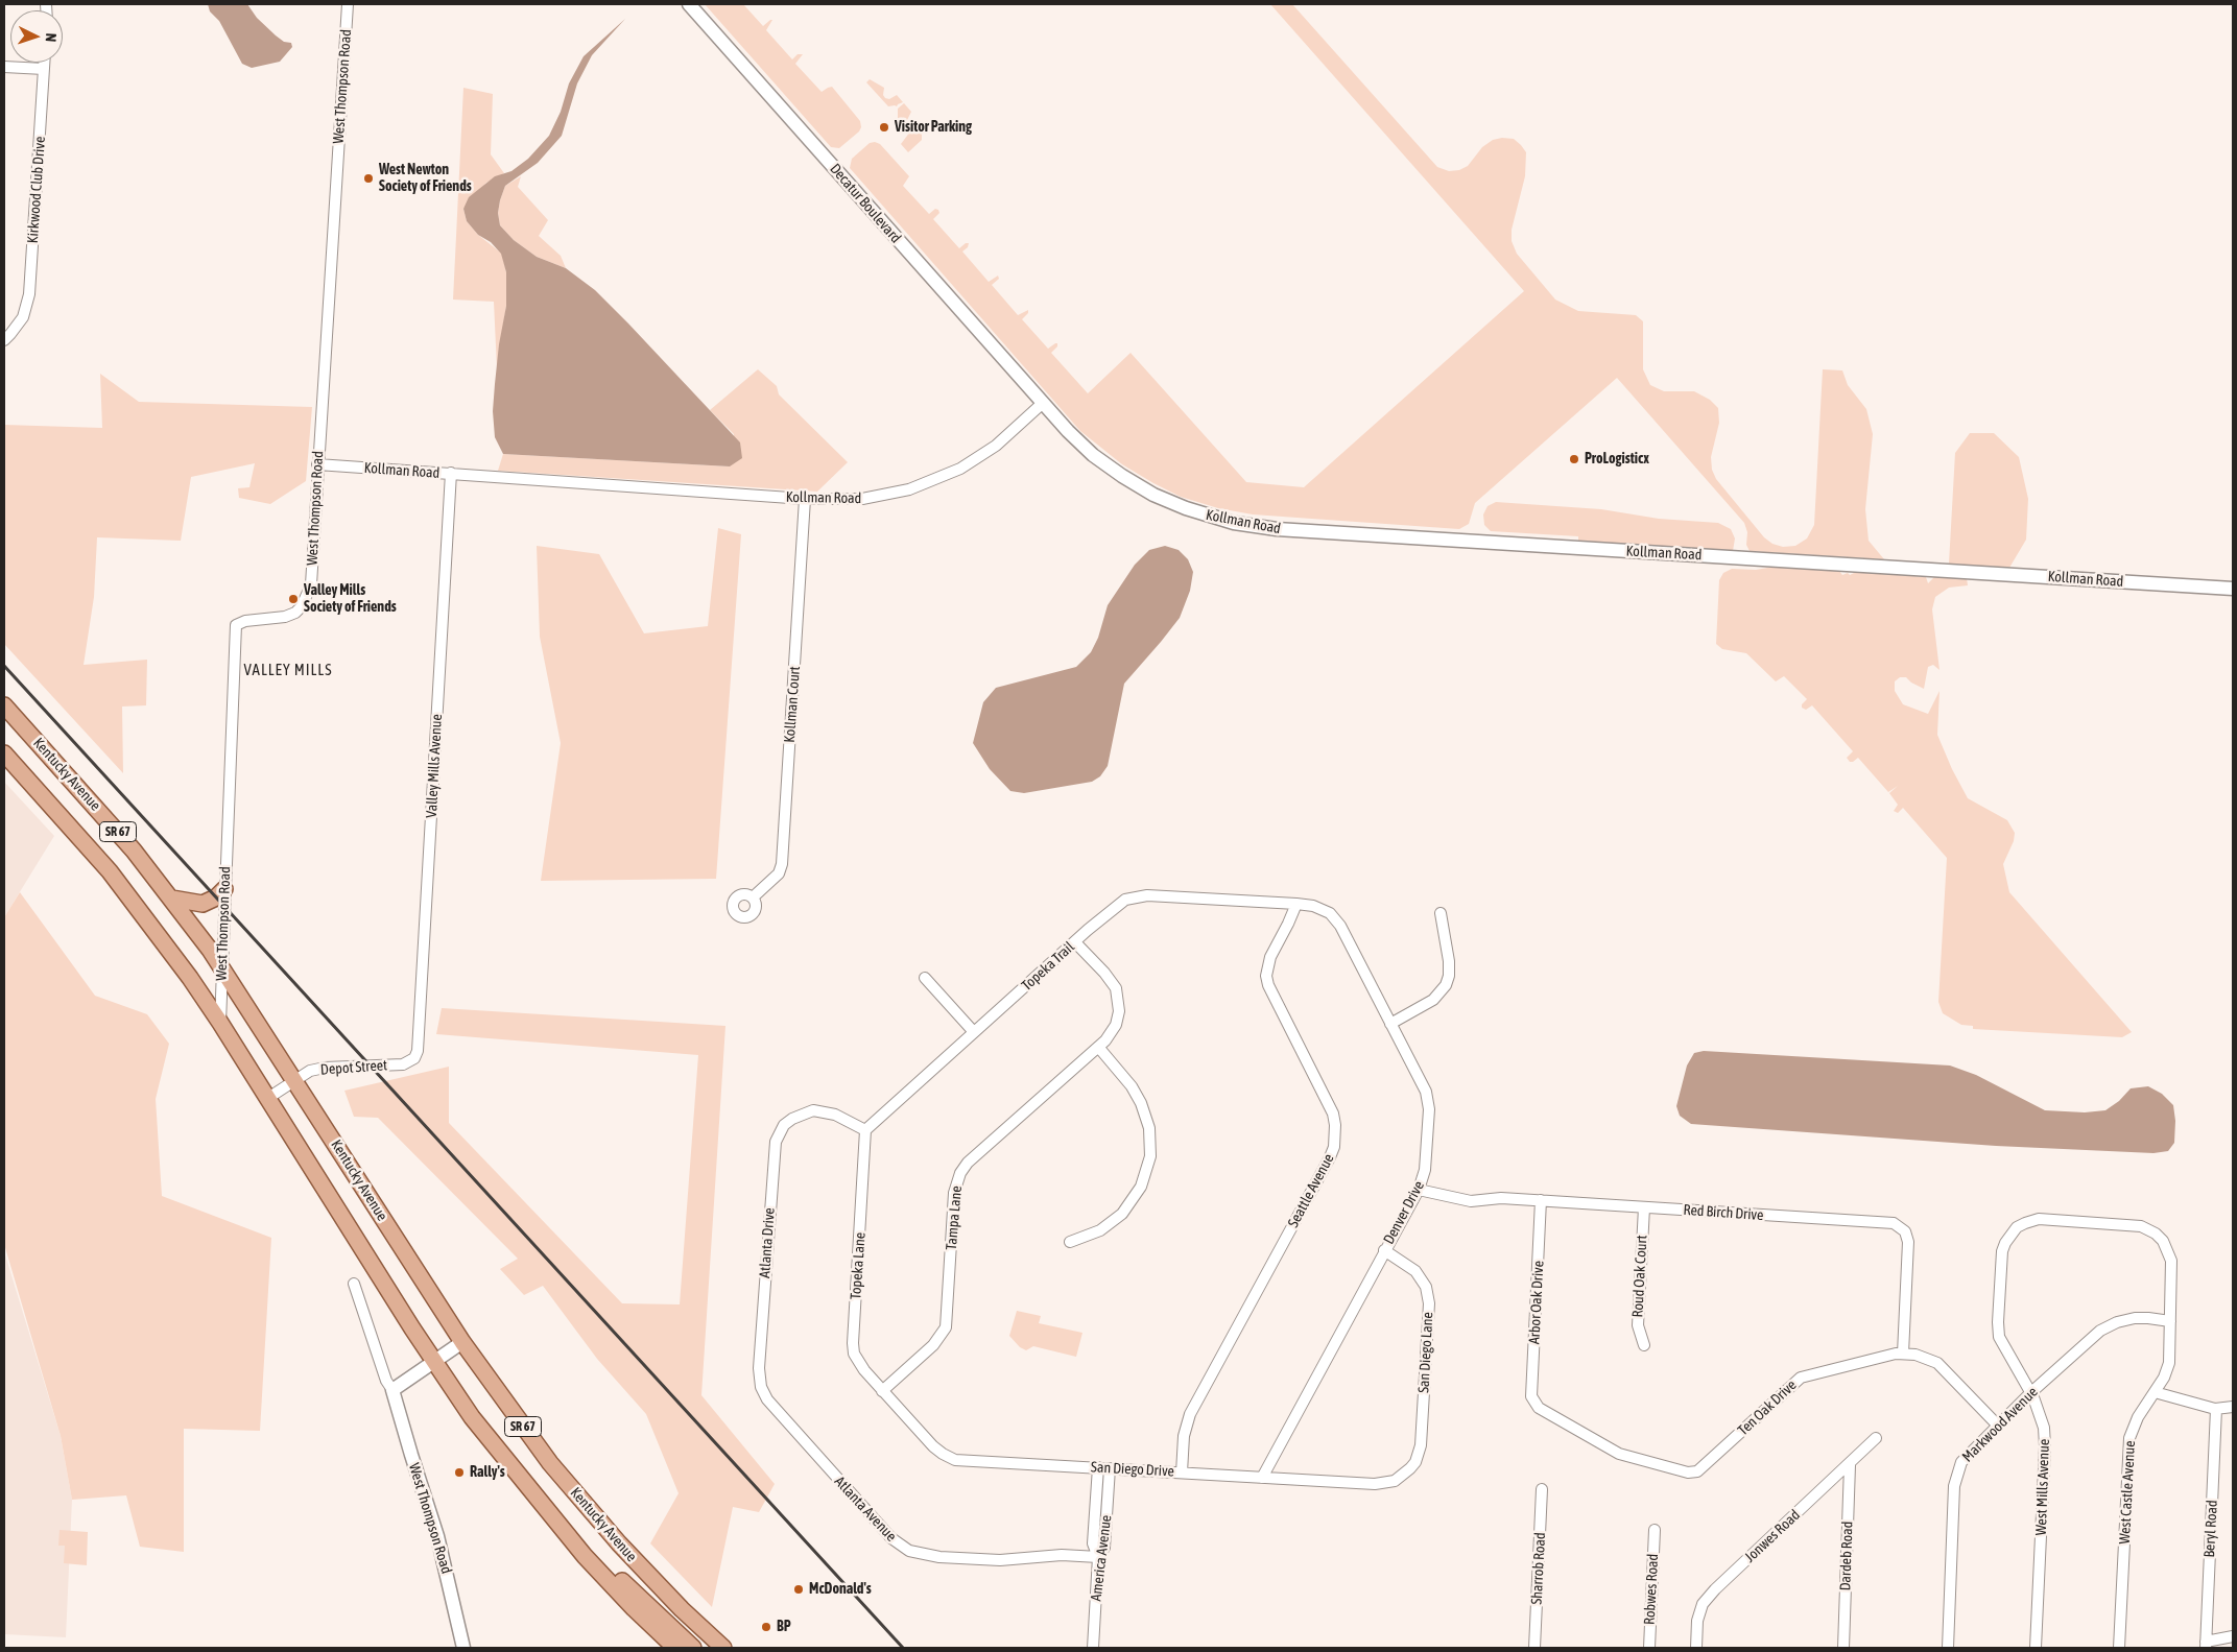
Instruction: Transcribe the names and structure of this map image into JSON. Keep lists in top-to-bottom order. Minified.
{"streets":{"main road":["Kentucky Avenue","SR 67"],"street":["West Thompson Road","Kirkwood Club Drive","Decatur Boulevard","Kollman Road","Kollman Court","Valley Mills Avenue","Topeka Trail","Depot Street","Seattle Avenue","Denver Drive","Red Birch Drive","Tampa Lane","Atlanta Drive","Topeka Lane","Roud Oak Court","Arbor Oak Drive","San Diego Lane","Ten Oak Drive","Markwood Avenue","San Diego Drive","West Mills Avenue","West Castle Avenue","Atlanta Avenue","Beryl Road","Jonwes Road","Dardeb Road","America Avenue","Sharrob Road","Robwes Road"]},"crossings":[["West Thompson Road","Kollman Road"],["West Thompson Road","Kentucky Avenue"],["West Thompson Road","SR 67"],["Decatur Boulevard","Kollman Road"],["Kollman Road","Kollman Court"],["Kollman Road","Valley Mills Avenue"],["Valley Mills Avenue","Depot Street"],["Kentucky Avenue","Depot Street"],["SR 67","Depot Street"],["Topeka Trail","Seattle Avenue"],["Topeka Trail","Denver Drive"],["Topeka Trail","Tampa Lane"],["Topeka Trail","Atlanta Drive"],["Topeka Trail","Topeka Lane"],["Seattle Avenue","San Diego Drive"],["Denver Drive","Red Birch Drive"],["Denver Drive","San Diego Lane"],["Denver Drive","San Diego Drive"],["Red Birch Drive","Roud Oak Court"],["Red Birch Drive","Arbor Oak Drive"],["Red Birch Drive","Ten Oak Drive"],["Tampa Lane","Topeka Lane"],["Tampa Lane","San Diego Drive"],["Atlanta Drive","Topeka Lane"],["Atlanta Drive","Atlanta Avenue"],["Topeka Lane","San Diego Drive"],["Arbor Oak Drive","Ten Oak Drive"],["San Diego Lane","San Diego Drive"],["Ten Oak Drive","Markwood Avenue"],["Markwood Avenue","West Mills Avenue"],["Markwood Avenue","West Castle Avenue"],["San Diego Drive","America Avenue"],["West Mills Avenue","West Castle Avenue"],["Atlanta Avenue","America Avenue"],["Jonwes Road","Dardeb Road"]],"districts":["VALLEY MILLS"],"places":["Visitor Parking","West Newton Society of Friends","ProLogisticx","Valley Mills Society of Friends","Rally's","McDonald's","BP"],"north":"right"}
